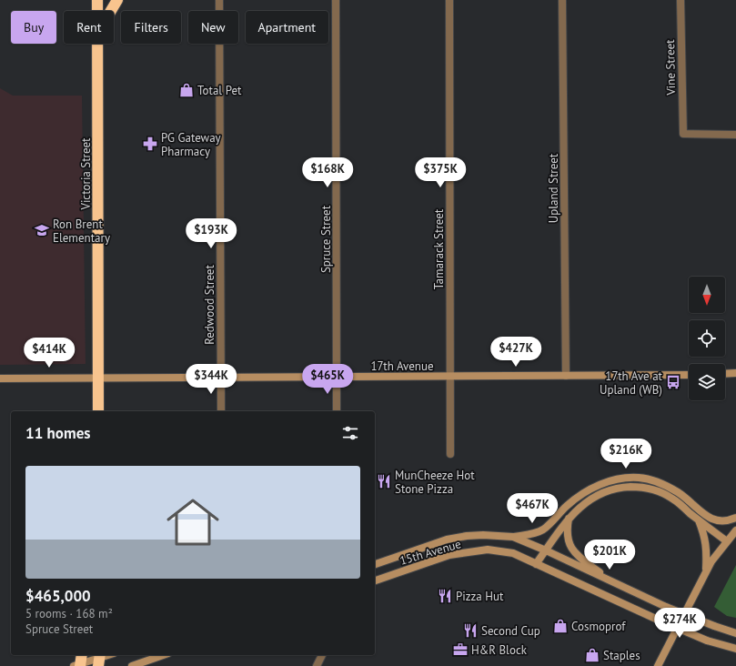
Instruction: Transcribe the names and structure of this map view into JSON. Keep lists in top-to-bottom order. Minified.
{"streets":{"highway":["Victoria Street"],"main road":["17th Avenue","15th Avenue"],"street":["Vine Street","Upland Street","Spruce Street","Tamarack Street","Redwood Street"]},"crossings":[["Victoria Street","17th Avenue"],["Upland Street","17th Avenue"],["Spruce Street","17th Avenue"],["Tamarack Street","17th Avenue"],["Redwood Street","17th Avenue"]],"places":{"shop":["Total Pet","Cosmoprof","Staples"],"pharmacy":["PG Gateway Pharmacy"],"school or university":["Ron Brent Elementary"],"bus stop":["17th Ave at Upland (WB)"],"restaurant":["MunCheeze Hot Stone Pizza","Pizza Hut","Second Cup"],"office":["H&R Block"]},"north":"bottom","page":{"chip":["Buy","Rent","Filters","New","Apartment"],"price":["$168K","$375K","$193K","$427K","$414K","$344K","$465K","$216K","$467K","$201K","$274K"],"heading":"11 homes","list":[{"name":"$465,000","note":"5 rooms · 168 m² · Spruce Street"}]}}
